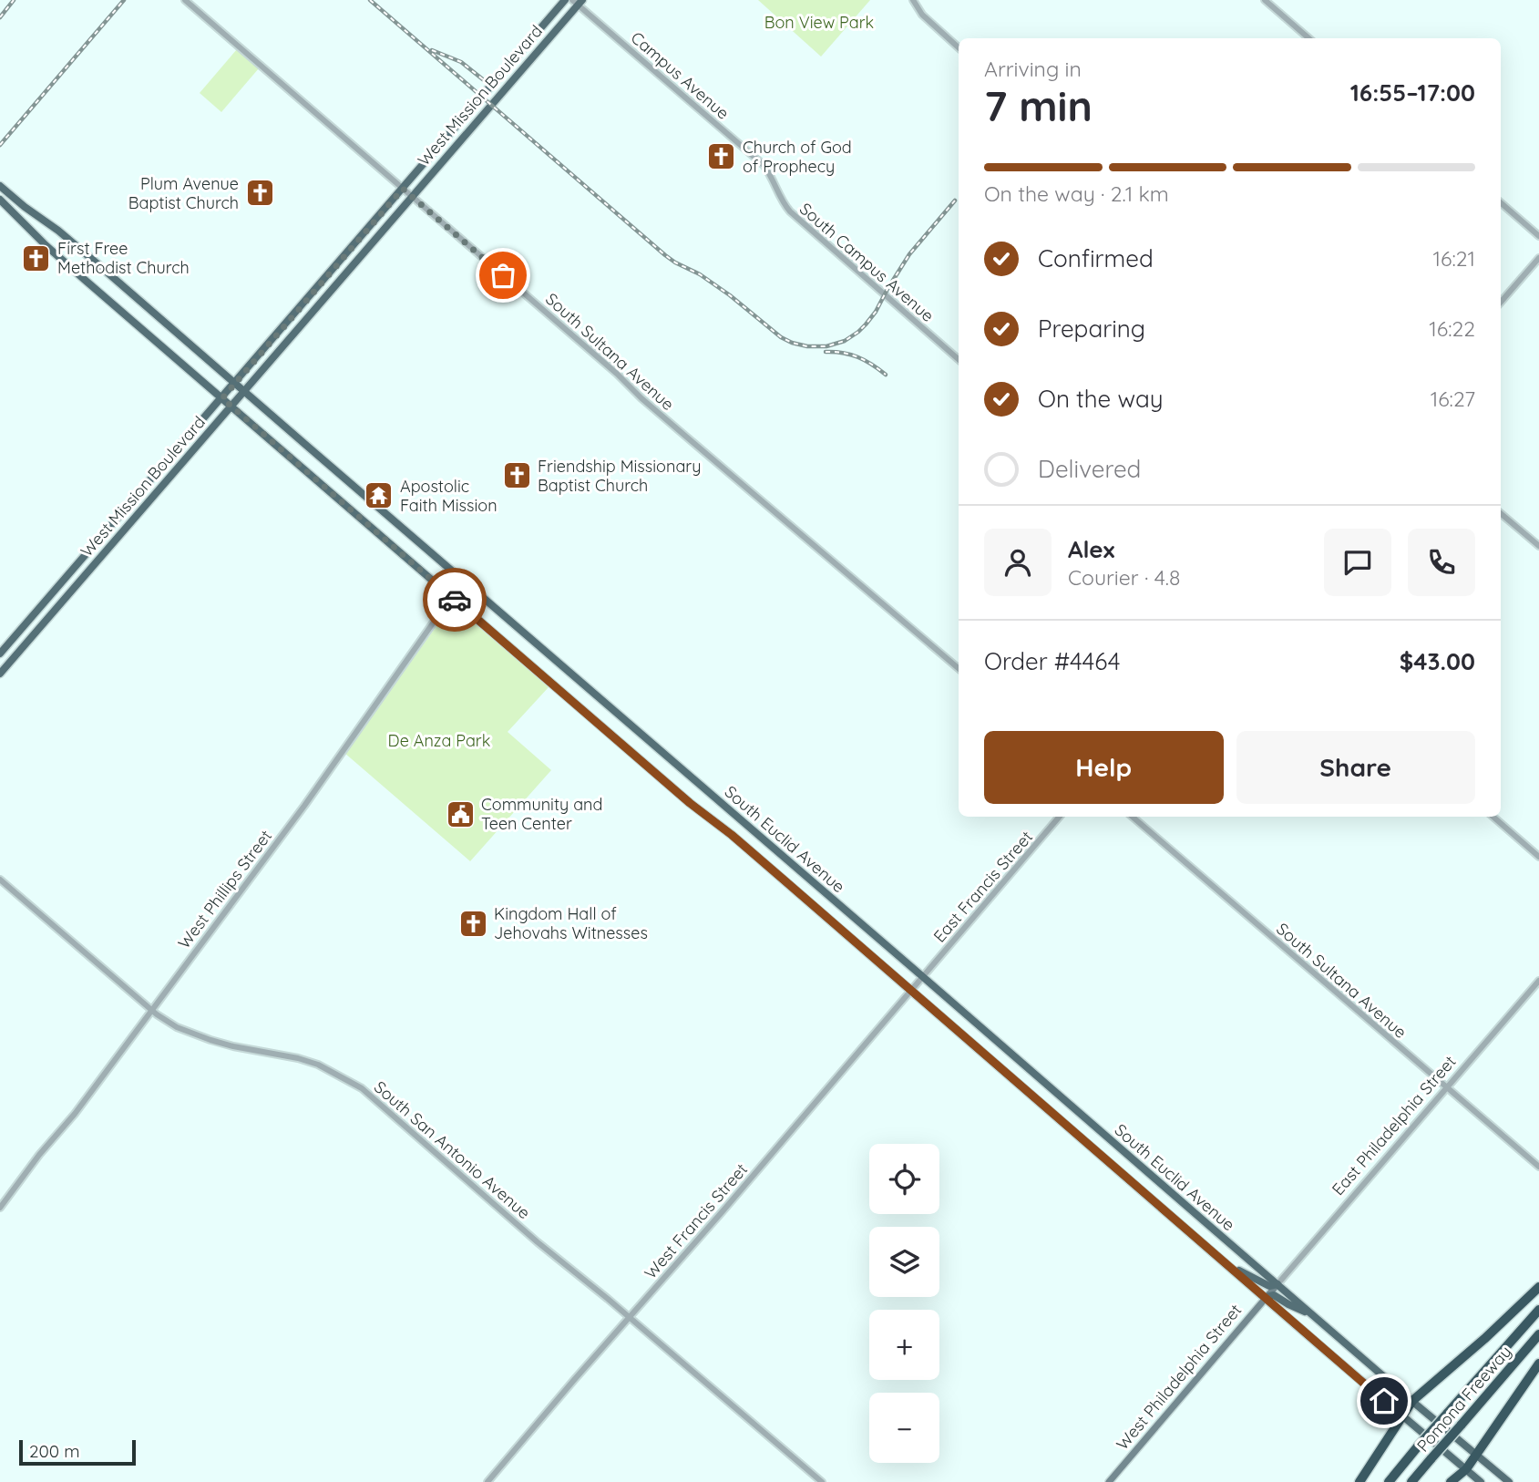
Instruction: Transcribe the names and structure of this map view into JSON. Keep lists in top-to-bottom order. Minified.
{"streets":{"highway":["Pomona Freeway"],"main road":["West Mission Boulevard","South Euclid Avenue","West Philadelphia Street"],"street":["Campus Avenue","South Campus Avenue","South Sultana Avenue","East Francis Street","West Phillips Street","East Philadelphia Street","South San Antonio Avenue","West Francis Street"]},"crossings":[["Campus Avenue","West Mission Boulevard"],["Campus Avenue","South Campus Avenue"],["West Mission Boulevard","South Sultana Avenue"],["West Mission Boulevard","South Euclid Avenue"],["South Sultana Avenue","East Philadelphia Street"],["South Euclid Avenue","East Francis Street"],["South Euclid Avenue","West Phillips Street"],["South Euclid Avenue","East Philadelphia Street"],["South Euclid Avenue","West Francis Street"],["South Euclid Avenue","West Philadelphia Street"],["East Francis Street","West Francis Street"],["West Phillips Street","South San Antonio Avenue"],["East Philadelphia Street","West Philadelphia Street"],["South San Antonio Avenue","West Francis Street"]],"parks":["Bon View Park","De Anza Park"],"places":{"church":["Church of God of Prophecy","Plum Avenue Baptist Church","First Free Methodist Church","Friendship Missionary Baptist Church","Kingdom Hall of Jehovahs Witnesses"],"temple":["Apostolic Faith Mission"],"public building":["Community and Teen Center"]},"scale_bar":"200 m","page":{"heading":["7 min","Arriving in","16:55–17:00"],"panel":["Alex","Courier · 4.8","Order #4464","$43.00"],"bar":"On the way · 2.1 km","list":[["Confirmed","16:21"],["Preparing","16:22"],["On the way","16:27"],"Delivered"],"buttons":["Help","Share"],"map_buttons":["+","−"],"scale":"200 m"}}
